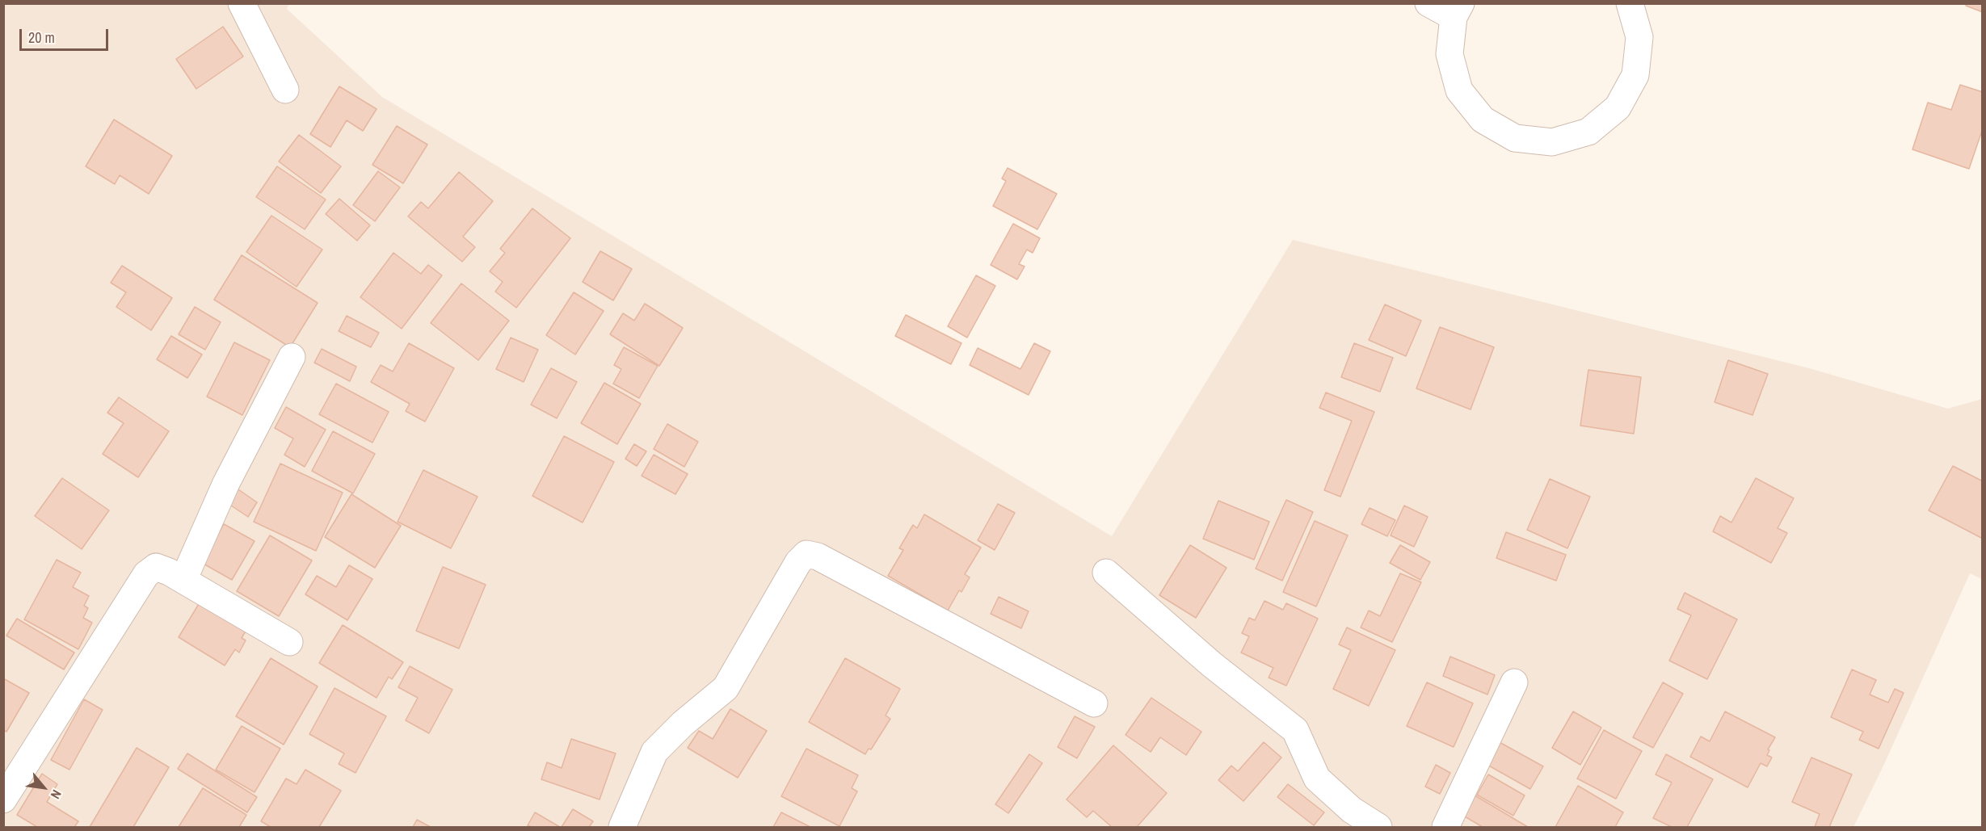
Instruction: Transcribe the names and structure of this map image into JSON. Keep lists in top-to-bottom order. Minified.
{"scale_bar":"20 m","north":"bottom right"}
